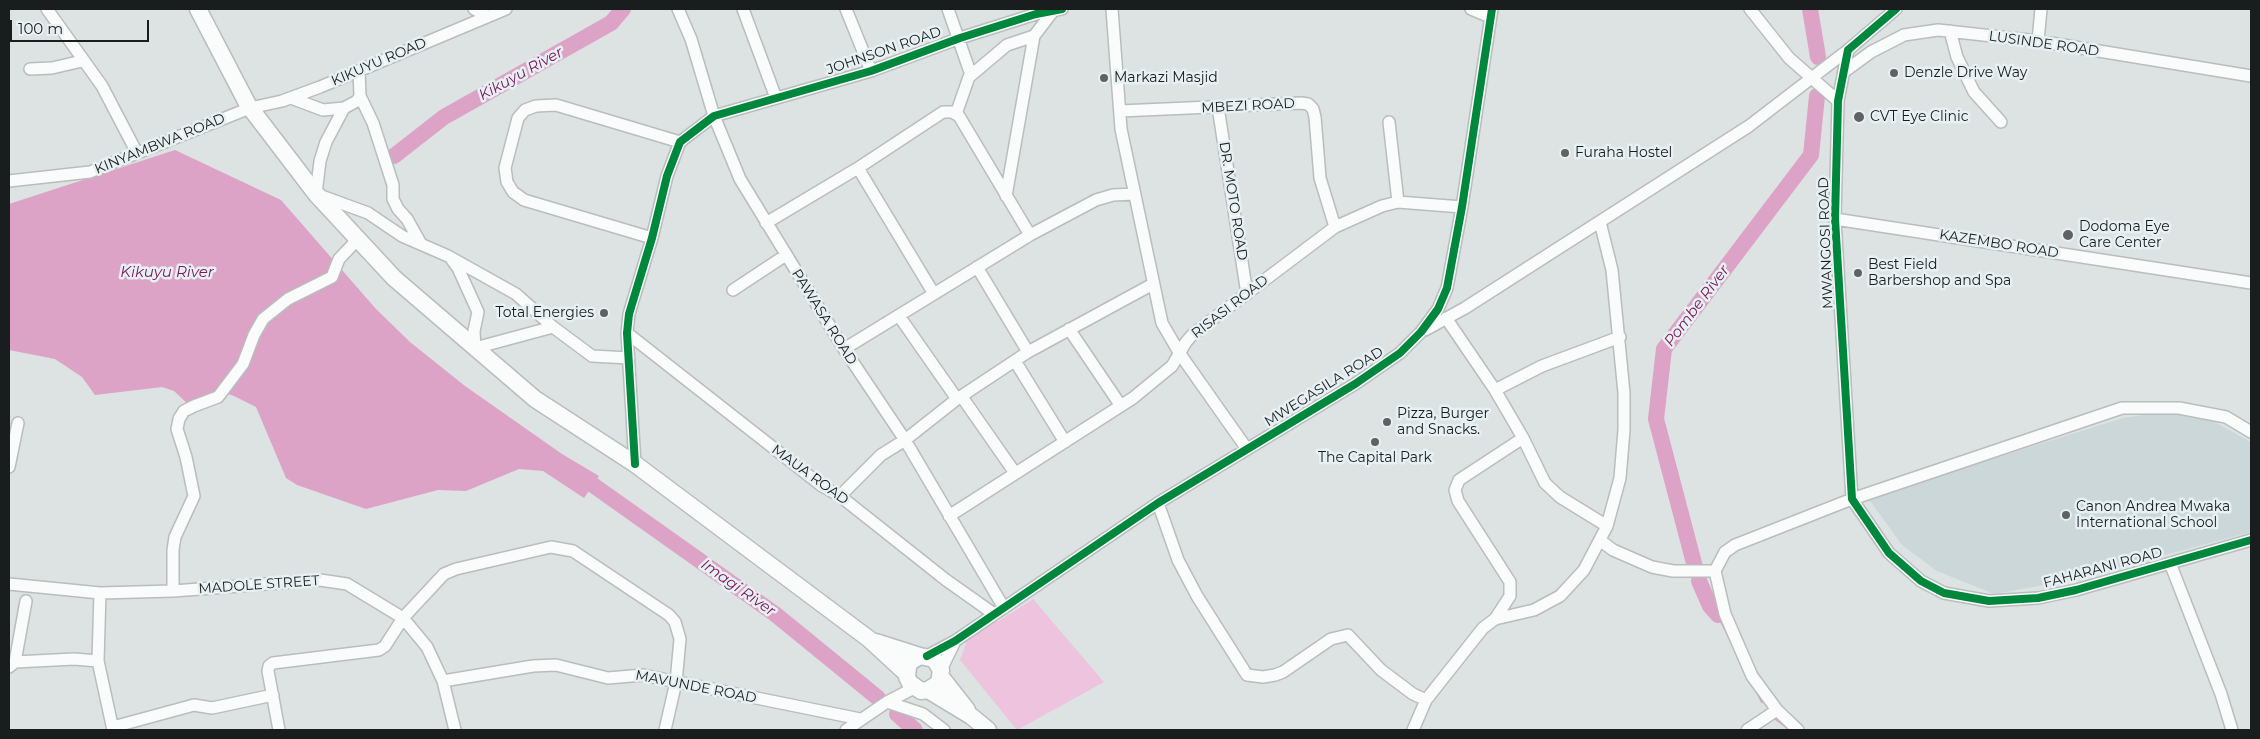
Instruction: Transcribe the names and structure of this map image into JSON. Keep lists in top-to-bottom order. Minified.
{"streets":{"street":["LUSINDE ROAD","JOHNSON ROAD","KIKUYU ROAD","MBEZI ROAD","KINYAMBWA ROAD","DR. MOTO ROAD","MWANGOSI ROAD","KAZEMBO ROAD","RISASI ROAD","PAWASA ROAD","MWEGASILA ROAD","MAUA ROAD","FAHARANI ROAD","MADOLE STREET","MAVUNDE ROAD"]},"crossings":[["LUSINDE ROAD","MWANGOSI ROAD"],["JOHNSON ROAD","PAWASA ROAD"],["KIKUYU ROAD","KINYAMBWA ROAD"],["MBEZI ROAD","DR. MOTO ROAD"],["MBEZI ROAD","RISASI ROAD"],["DR. MOTO ROAD","RISASI ROAD"],["MWANGOSI ROAD","KAZEMBO ROAD"],["MWANGOSI ROAD","FAHARANI ROAD"],["RISASI ROAD","PAWASA ROAD"],["RISASI ROAD","MWEGASILA ROAD"],["PAWASA ROAD","MWEGASILA ROAD"],["PAWASA ROAD","MAUA ROAD"],["MWEGASILA ROAD","MAUA ROAD"],["MADOLE STREET","MAVUNDE ROAD"]],"water":["Kikuyu River","Pombe River","Imagi River"],"places":["Denzle Drive Way","Markazi Masjid","CVT Eye Clinic","Furaha Hostel","Dodoma Eye Care Center","Best Field Barbershop and Spa","Total Energies","Pizza, Burger and Snacks.","The Capital Park","Canon Andrea Mwaka International School"],"scale_bar":"100 m"}
